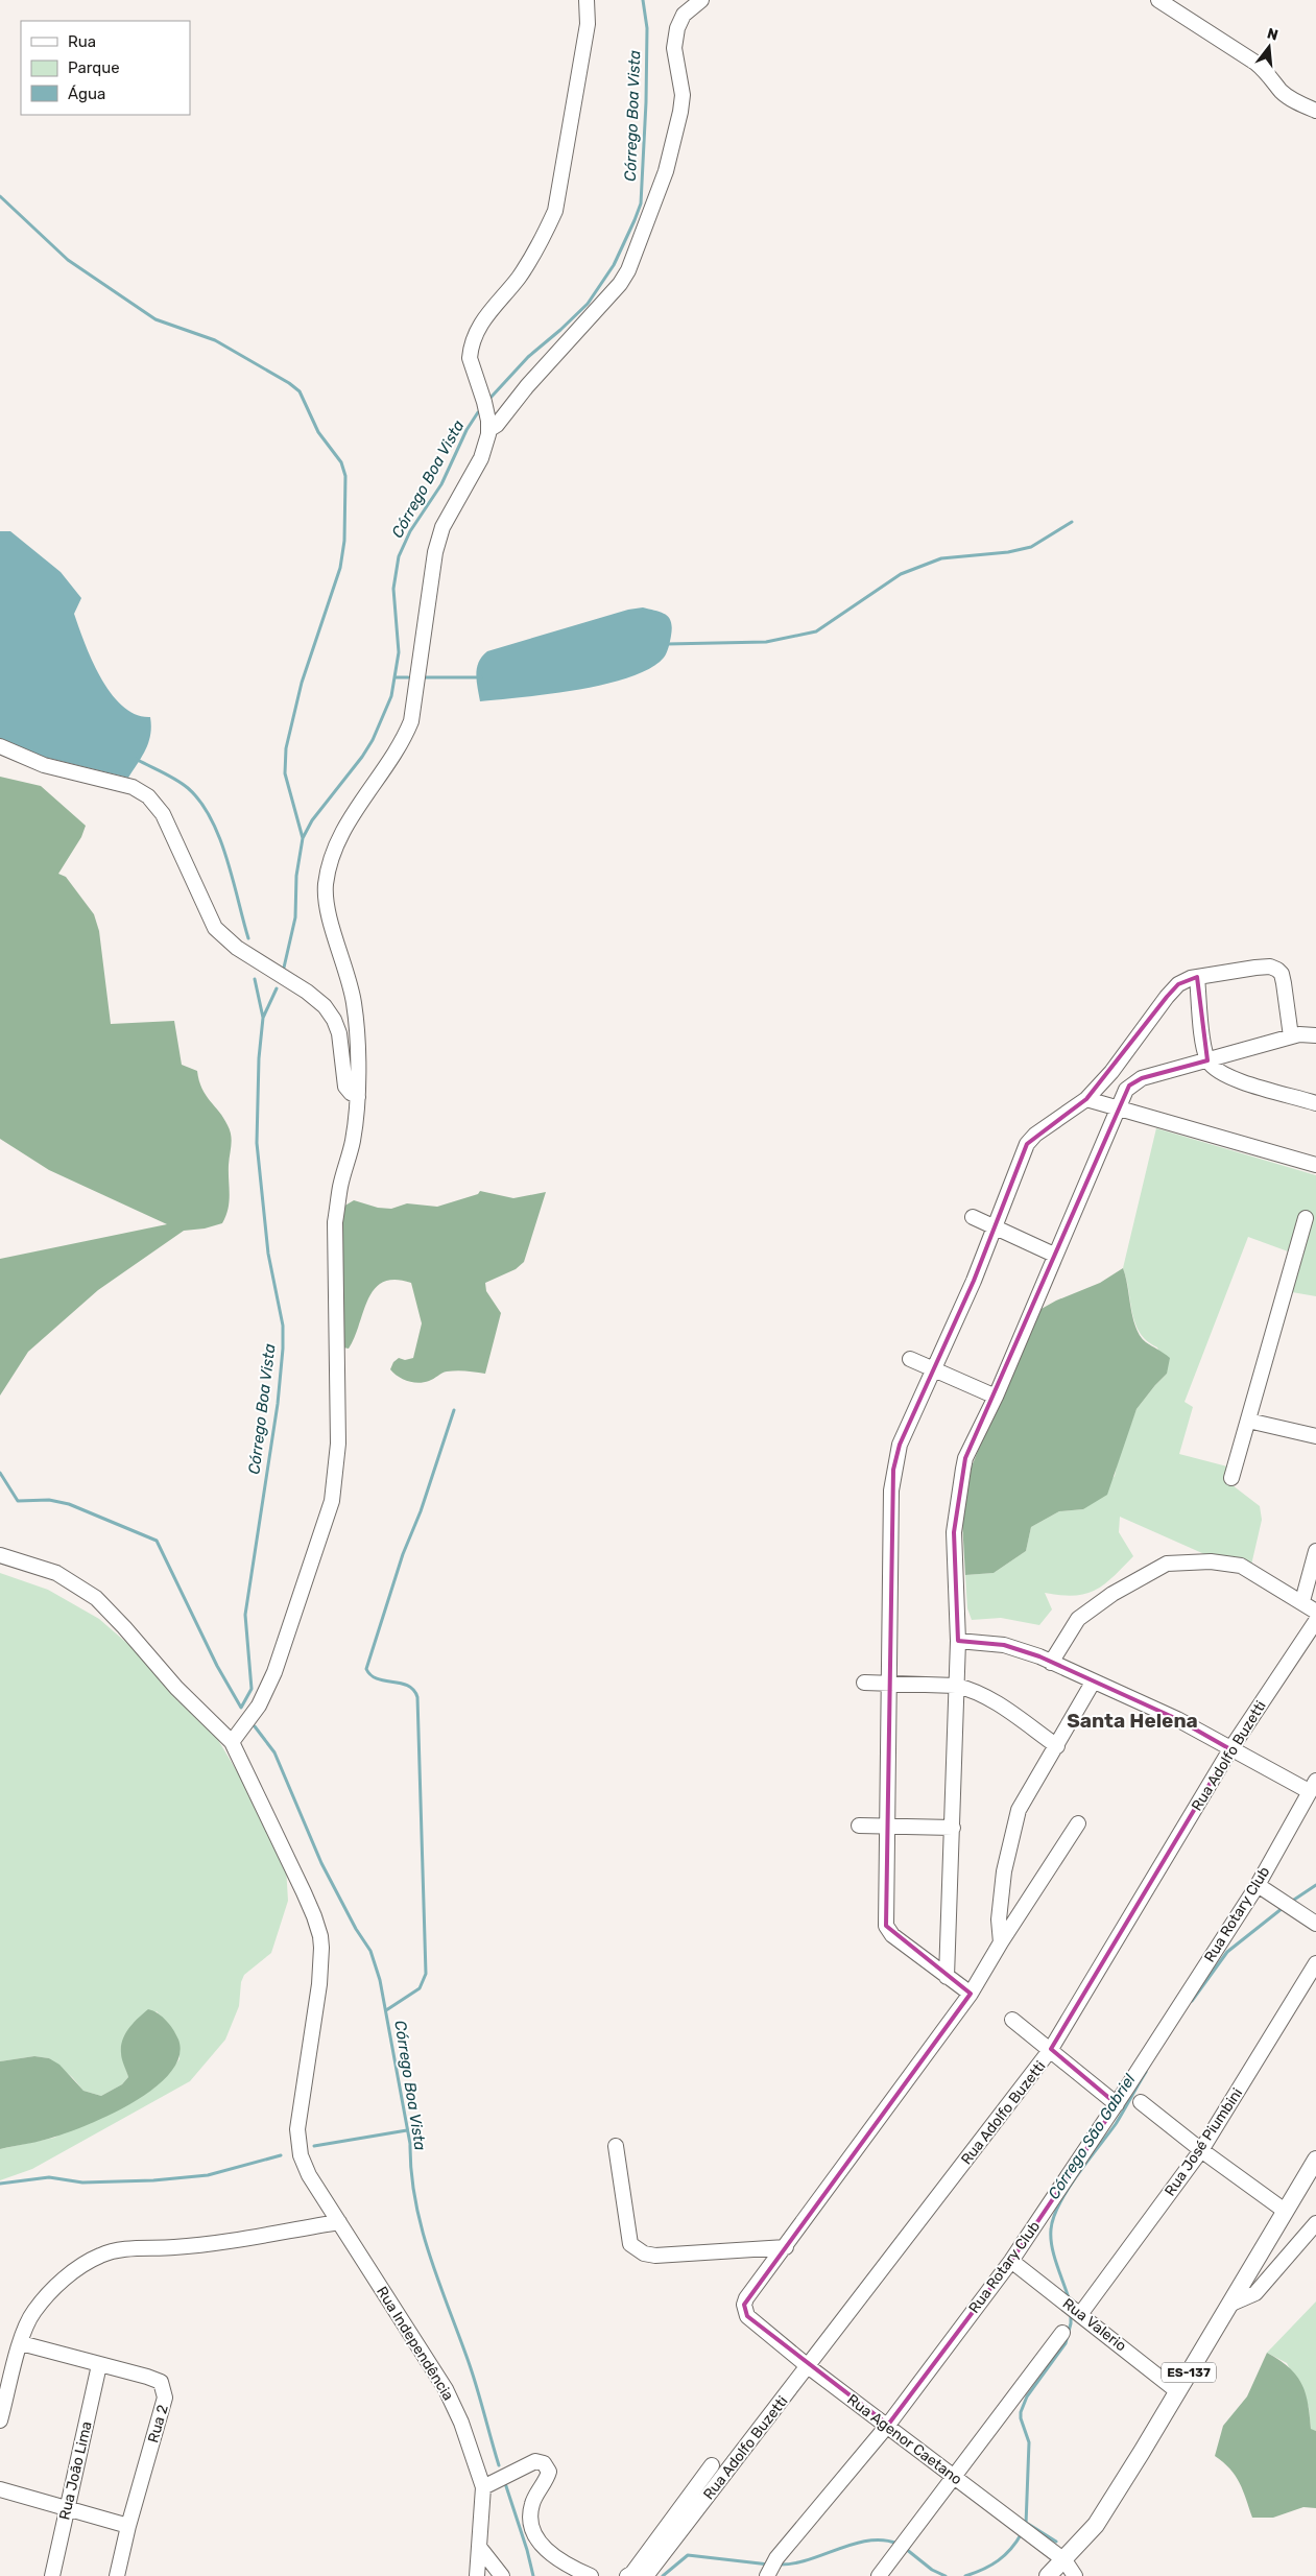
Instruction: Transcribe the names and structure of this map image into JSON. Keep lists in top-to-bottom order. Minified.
{"streets":{"main road":["ES-137"],"street":["Rua Adolfo Buzetti","Rua Rotary Club","Rua José Piumbini","Rua Valerio","Rua Independência","Rua 2","Rua Agenor Caetano","Rua João Lima"]},"crossings":[["Rua Adolfo Buzetti","Rua Agenor Caetano"],["Rua Rotary Club","Rua Valerio"],["Rua Rotary Club","Rua Agenor Caetano"],["Rua José Piumbini","Rua Valerio"],["Rua Valerio","ES-137"],["ES-137","Rua Agenor Caetano"],["Rua 2","Rua João Lima"]],"districts":["Santa Helena"],"water":["Córrego Boa Vista","Córrego São Gabriel"],"legend":["Rua","Parque","Água"],"north":"top"}
